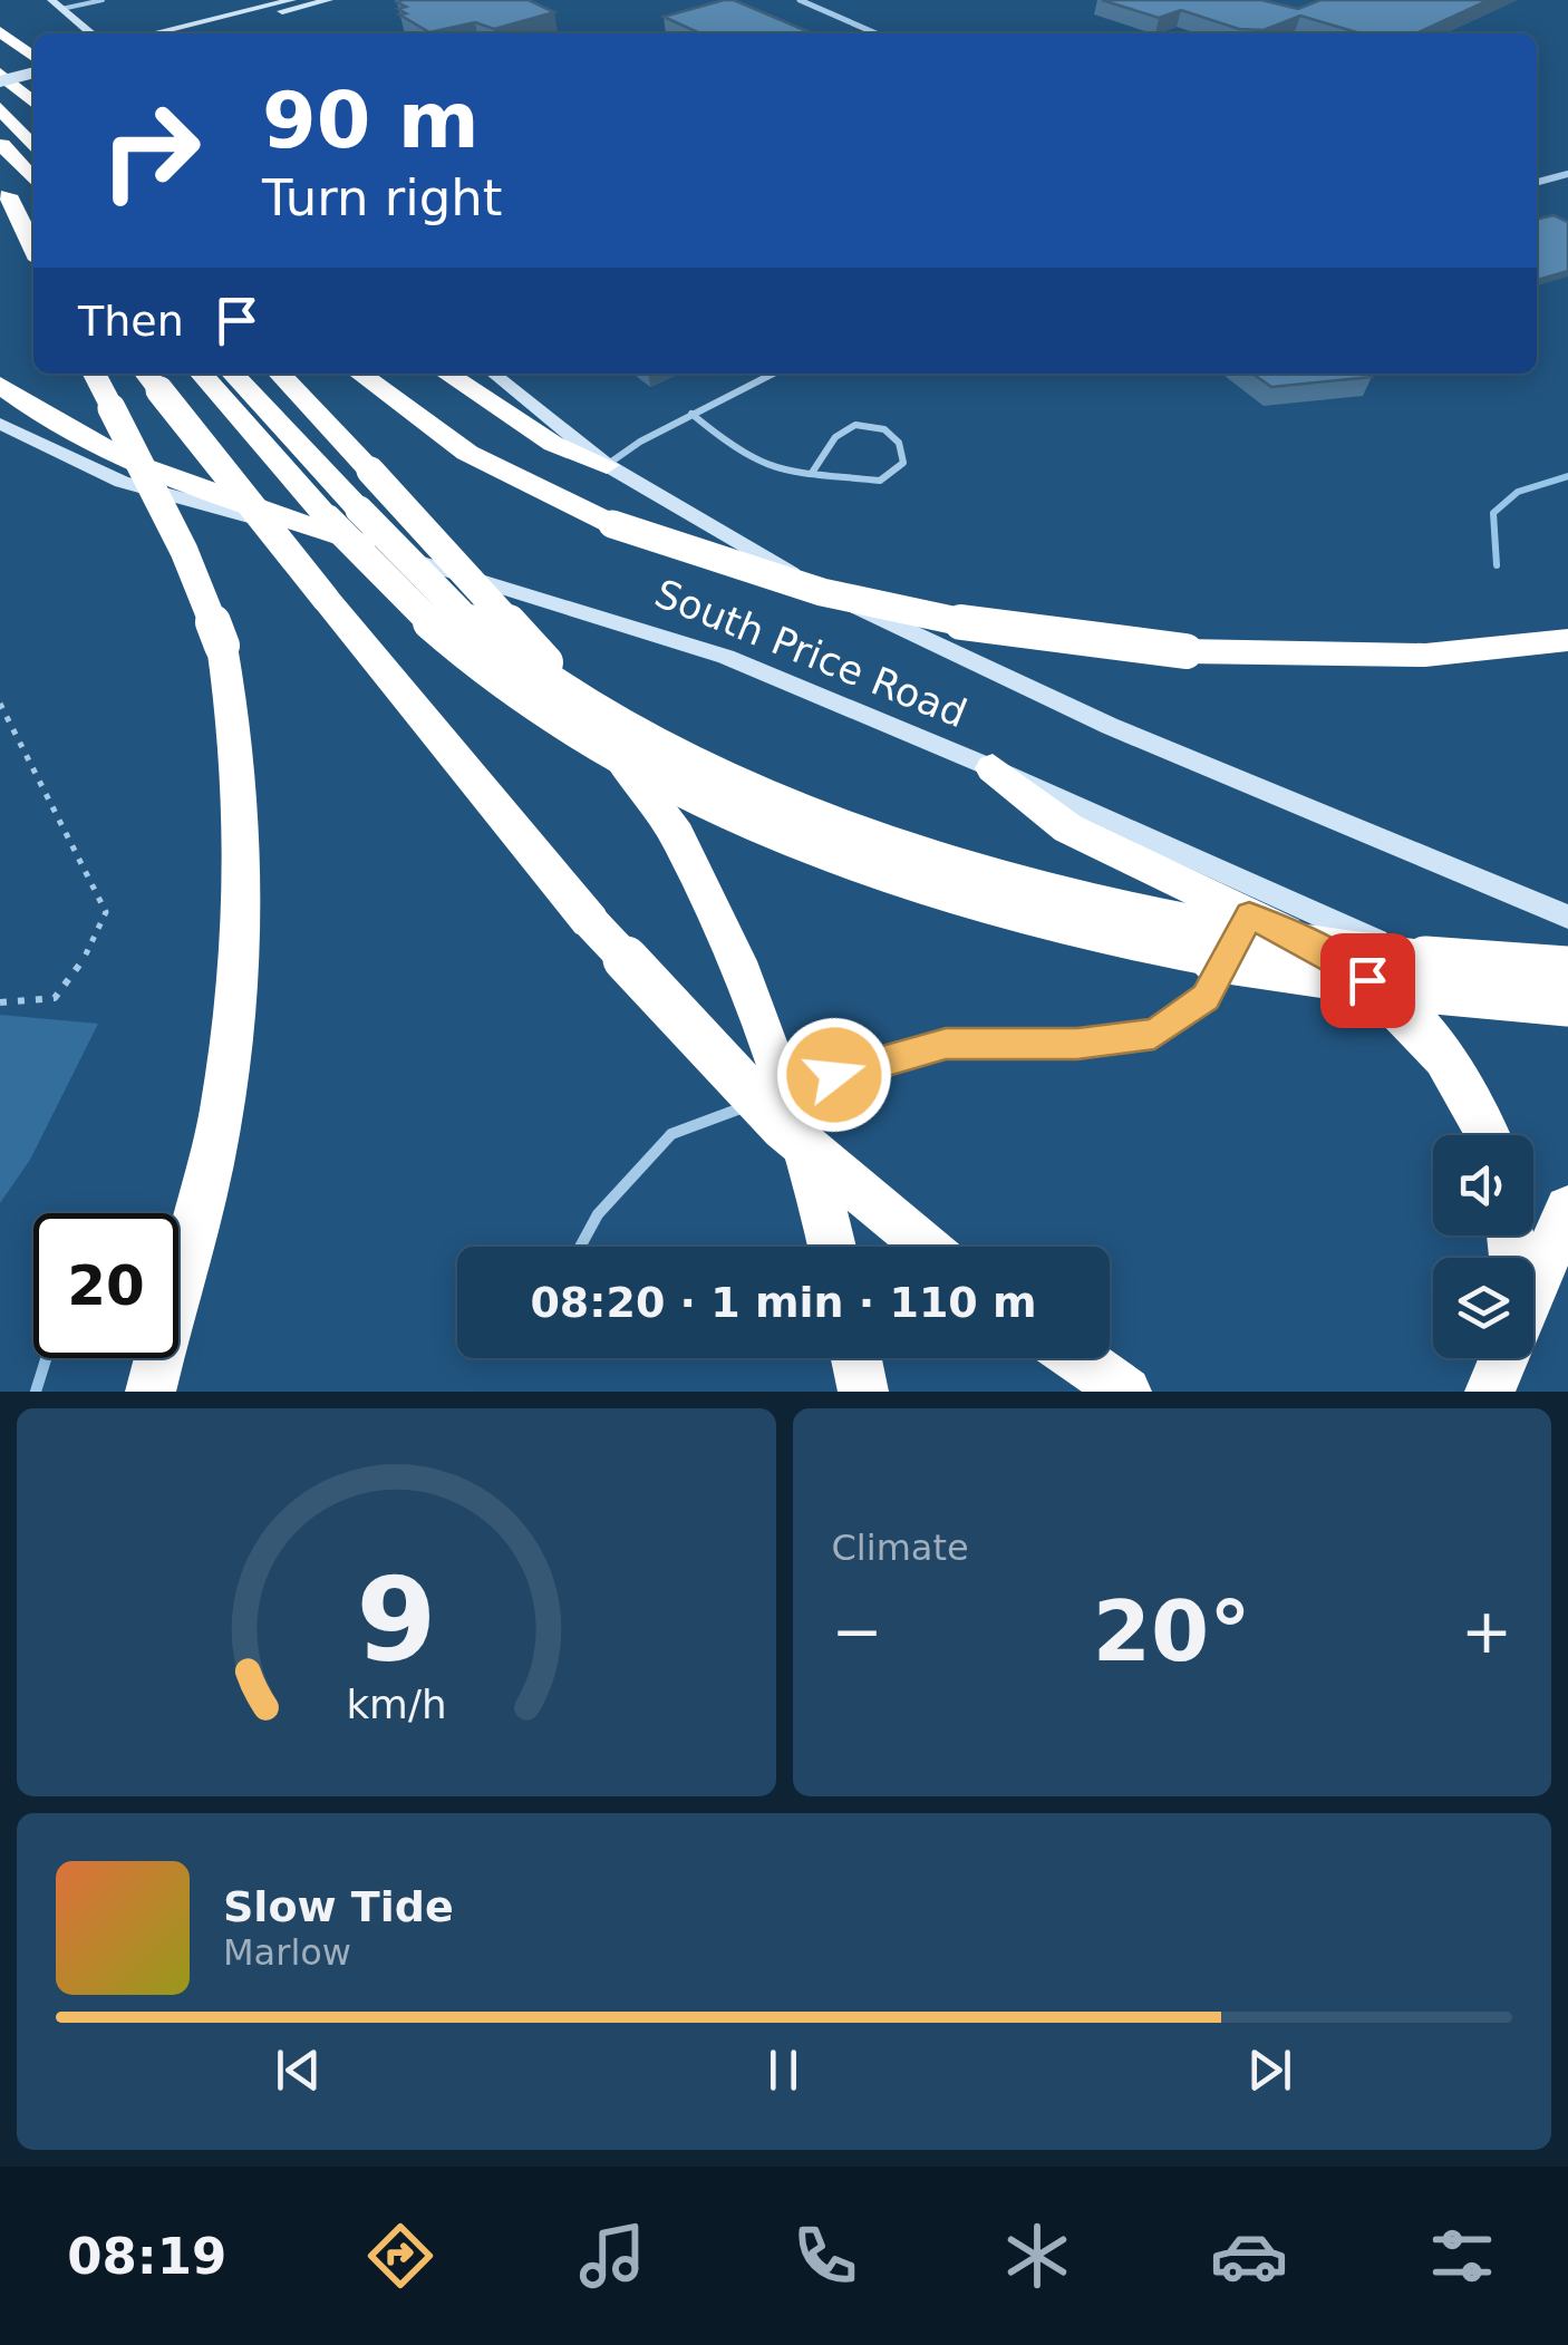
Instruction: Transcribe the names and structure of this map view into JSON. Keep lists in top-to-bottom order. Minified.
{"streets":{"main road":["South Price Road"]},"page":{"turn":["90 m","Turn right"],"then":"Then","limit":"20","trip":"08:20 · 1 min · 110 m","tile":"Climate","heat":["−","20°","+"],"song":["Slow Tide","Marlow"],"tabs":"08:19","gauge":["9","km/h"]}}
